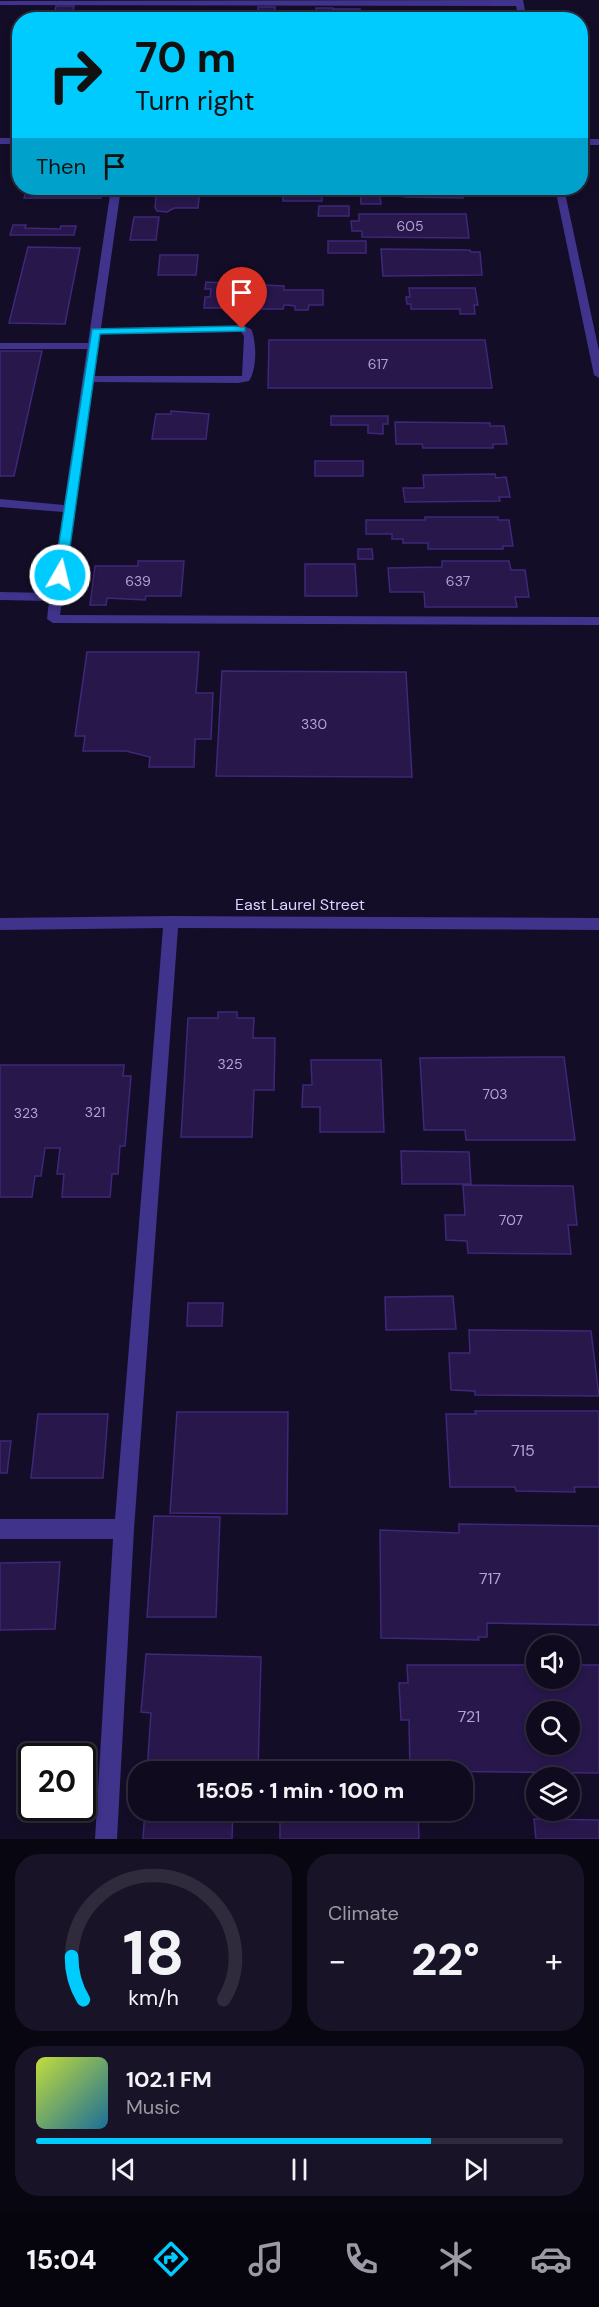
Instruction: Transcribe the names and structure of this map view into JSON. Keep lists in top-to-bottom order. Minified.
{"streets":{"street":["East Laurel Street"]},"house_numbers":["605","617","639","637","330","325","703","321","323","707","715","717","721"],"page":{"turn":["70 m","Turn right"],"then":"Then","limit":"20","trip":"15:05 · 1 min · 100 m","tile":"Climate","heat":["−","22°","+"],"song":["102.1 FM","Music"],"tabs":"15:04","gauge":["18","km/h"]}}
